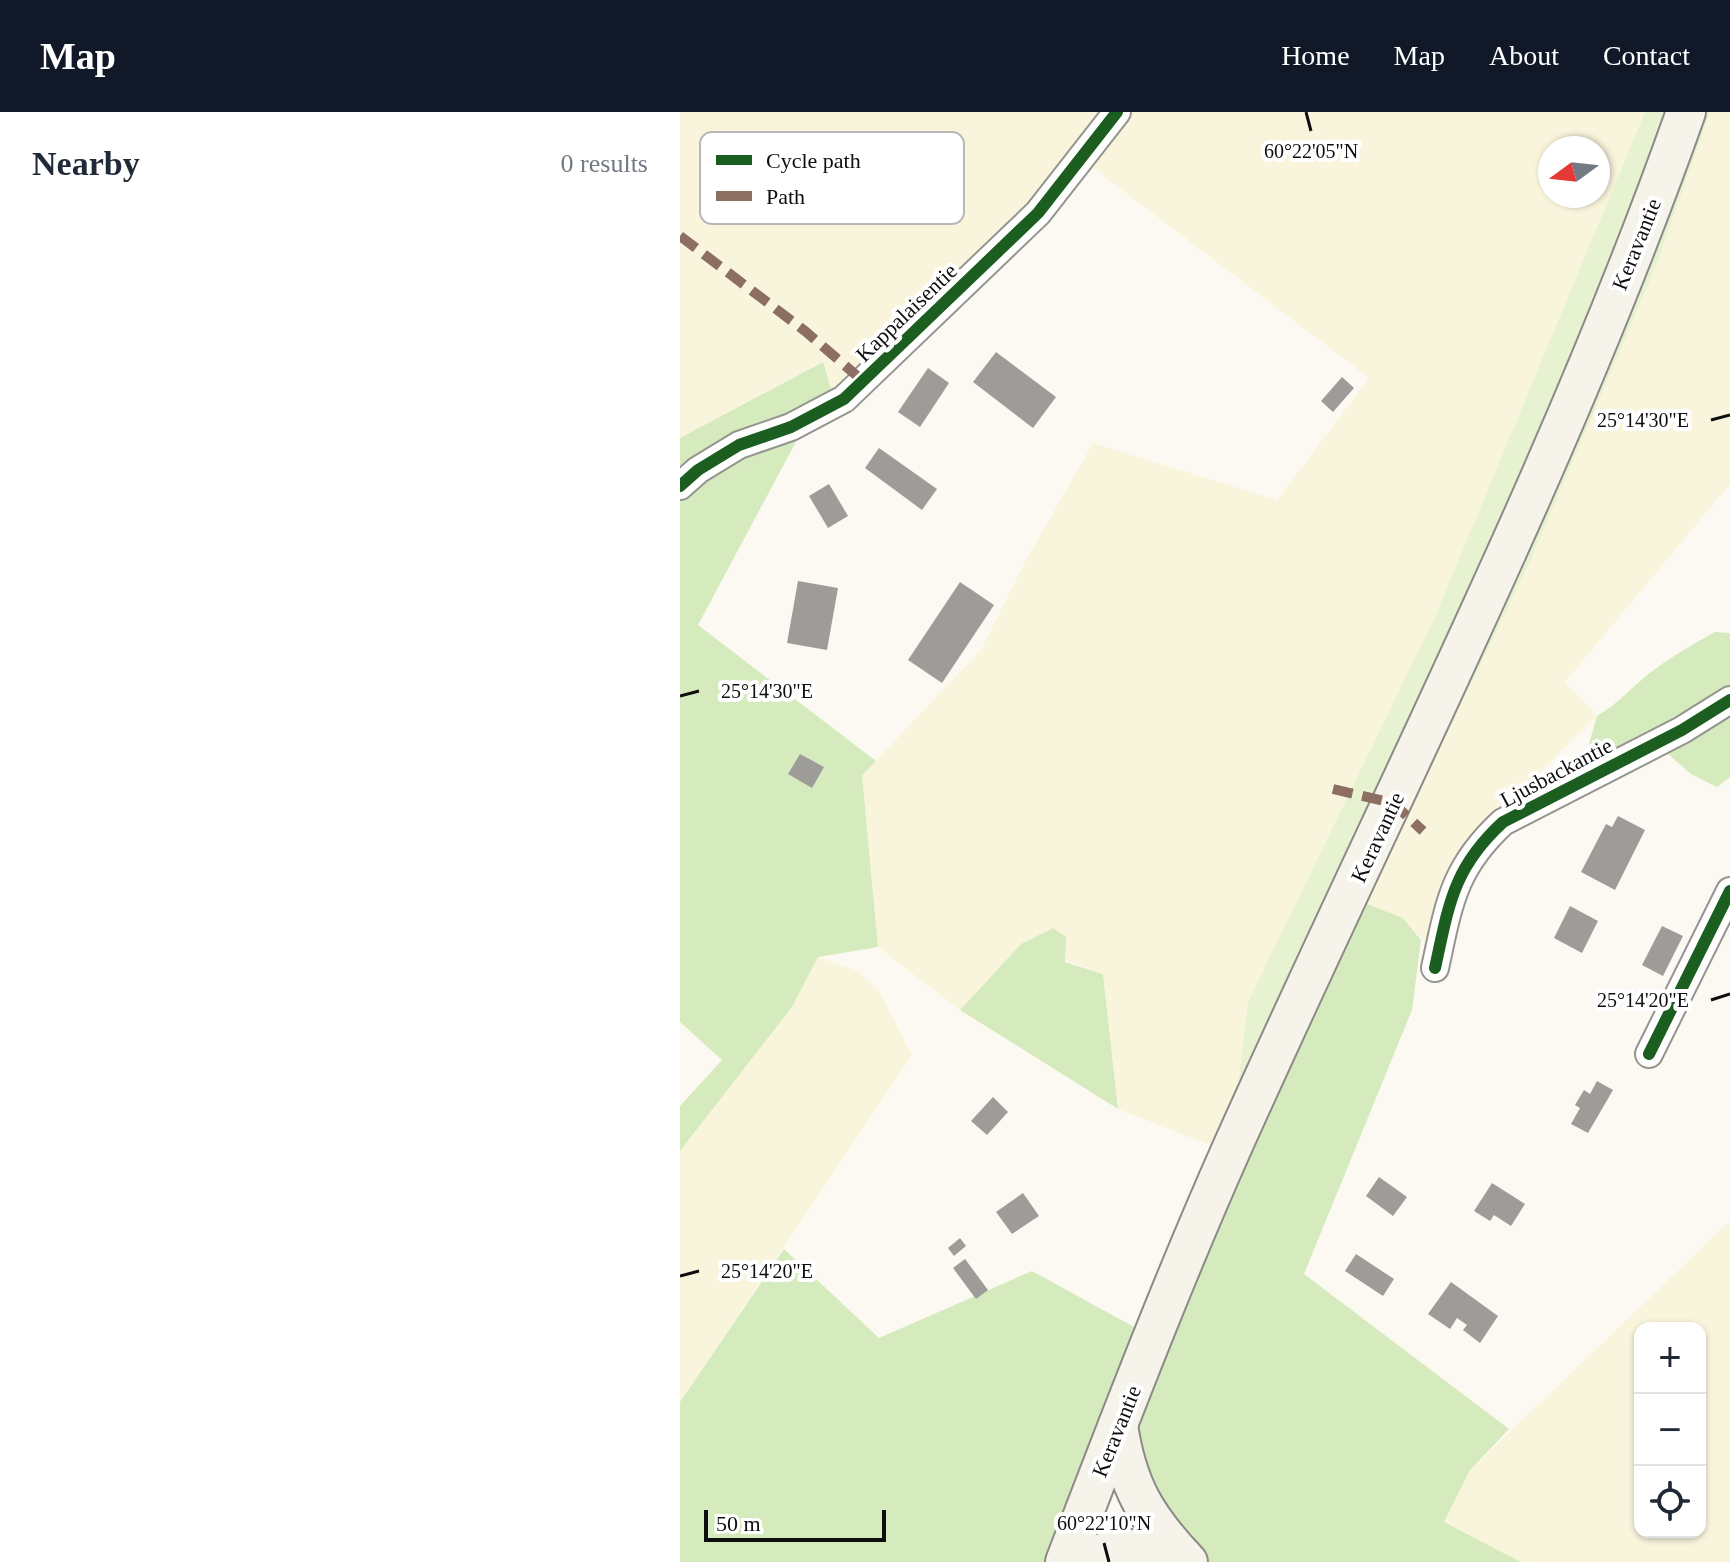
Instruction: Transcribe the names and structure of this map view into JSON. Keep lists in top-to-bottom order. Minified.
{"streets":{"main road":["Keravantie"],"street":["Kappalaisentie","Ljusbackantie"]},"legend":["Cycle path","Path"],"scale_bar":"50 m","north":"left","page":{"header":"Map","nav":["Home","Map","About","Contact"],"heading":["Nearby","0 results"],"map_buttons":["+","−"],"scale":"50 m"},"coordinates":["60°22'05\"N","25°14'30\"E","25°14'20\"E","60°22'10\"N"]}
